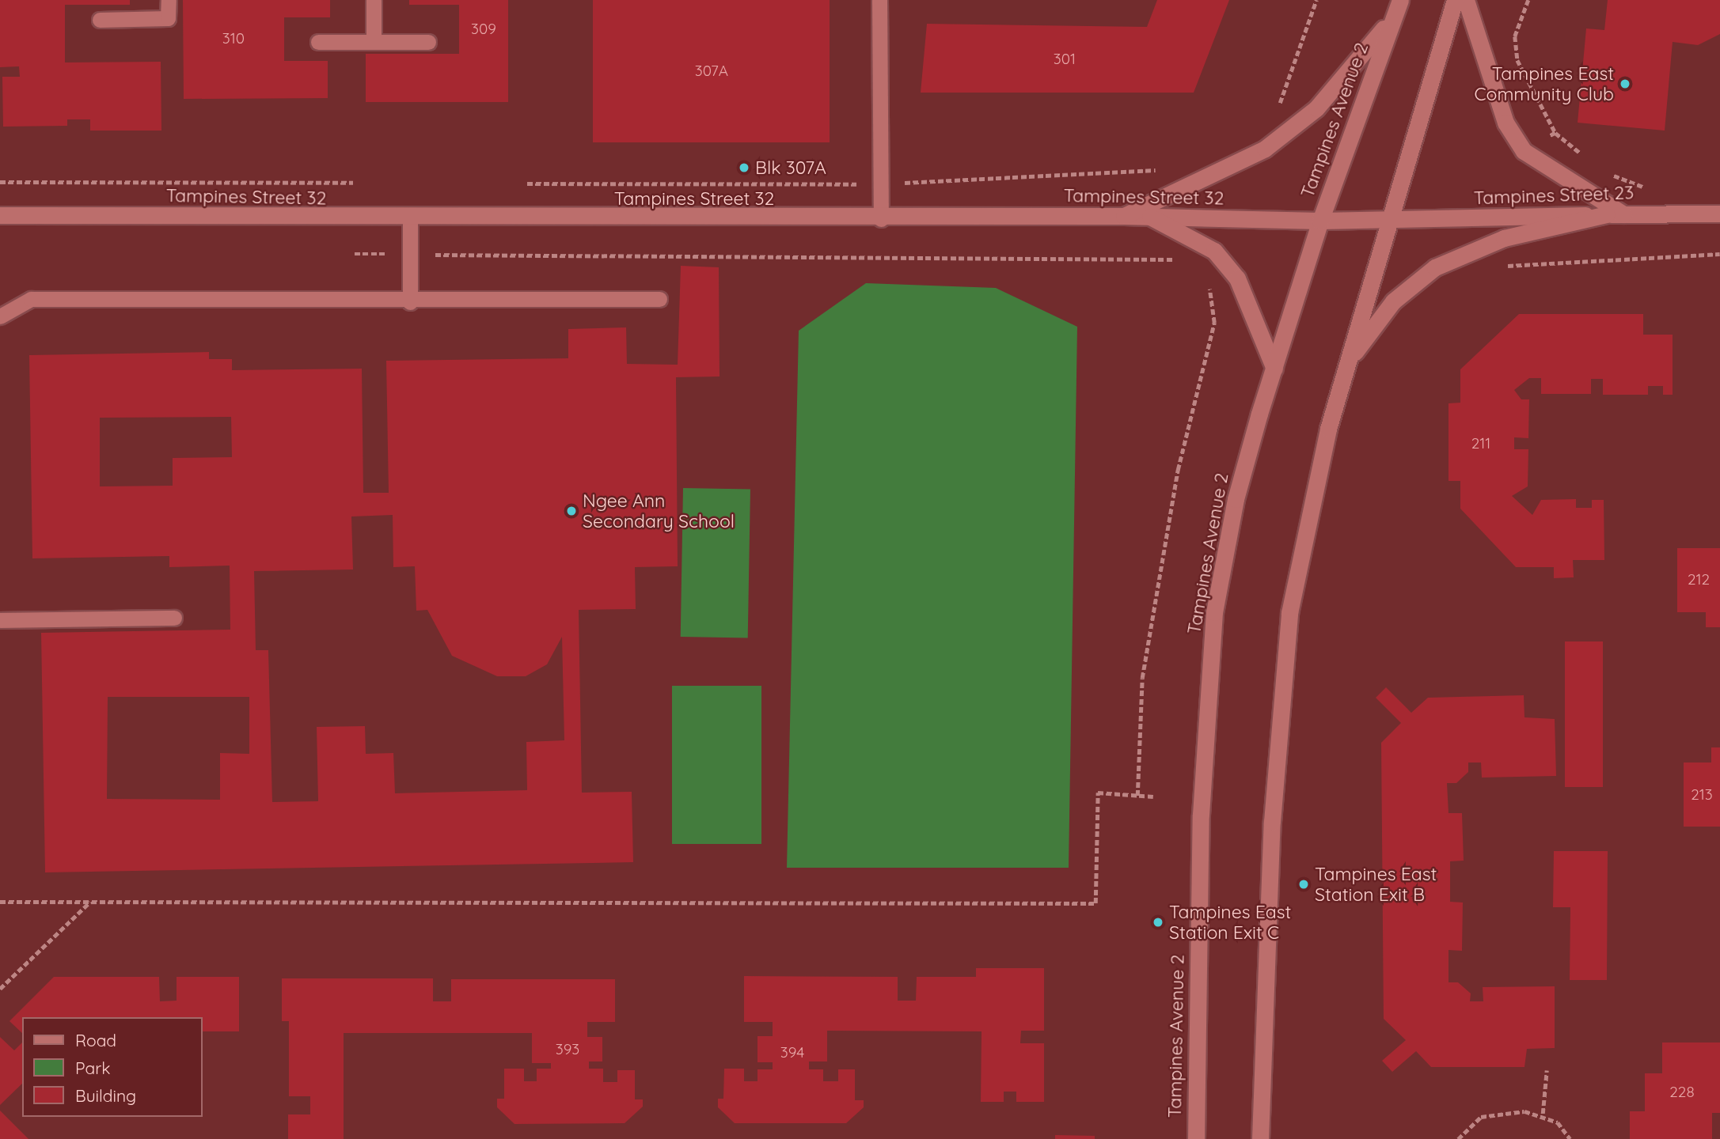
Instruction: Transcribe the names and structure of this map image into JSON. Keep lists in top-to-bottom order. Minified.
{"streets":{"main road":["Tampines Avenue 2","Tampines Street 23","Tampines Street 32"]},"crossings":[["Tampines Avenue 2","Tampines Street 32"],["Tampines Street 23","Tampines Street 32"]],"places":["Tampines East Community Club","Blk 307A","Ngee Ann Secondary School","Tampines East Station Exit B","Tampines East Station Exit C"],"house_numbers":["309","310","301","307A","211","212","213","393","394","228"],"legend":["Road","Park","Building"]}
